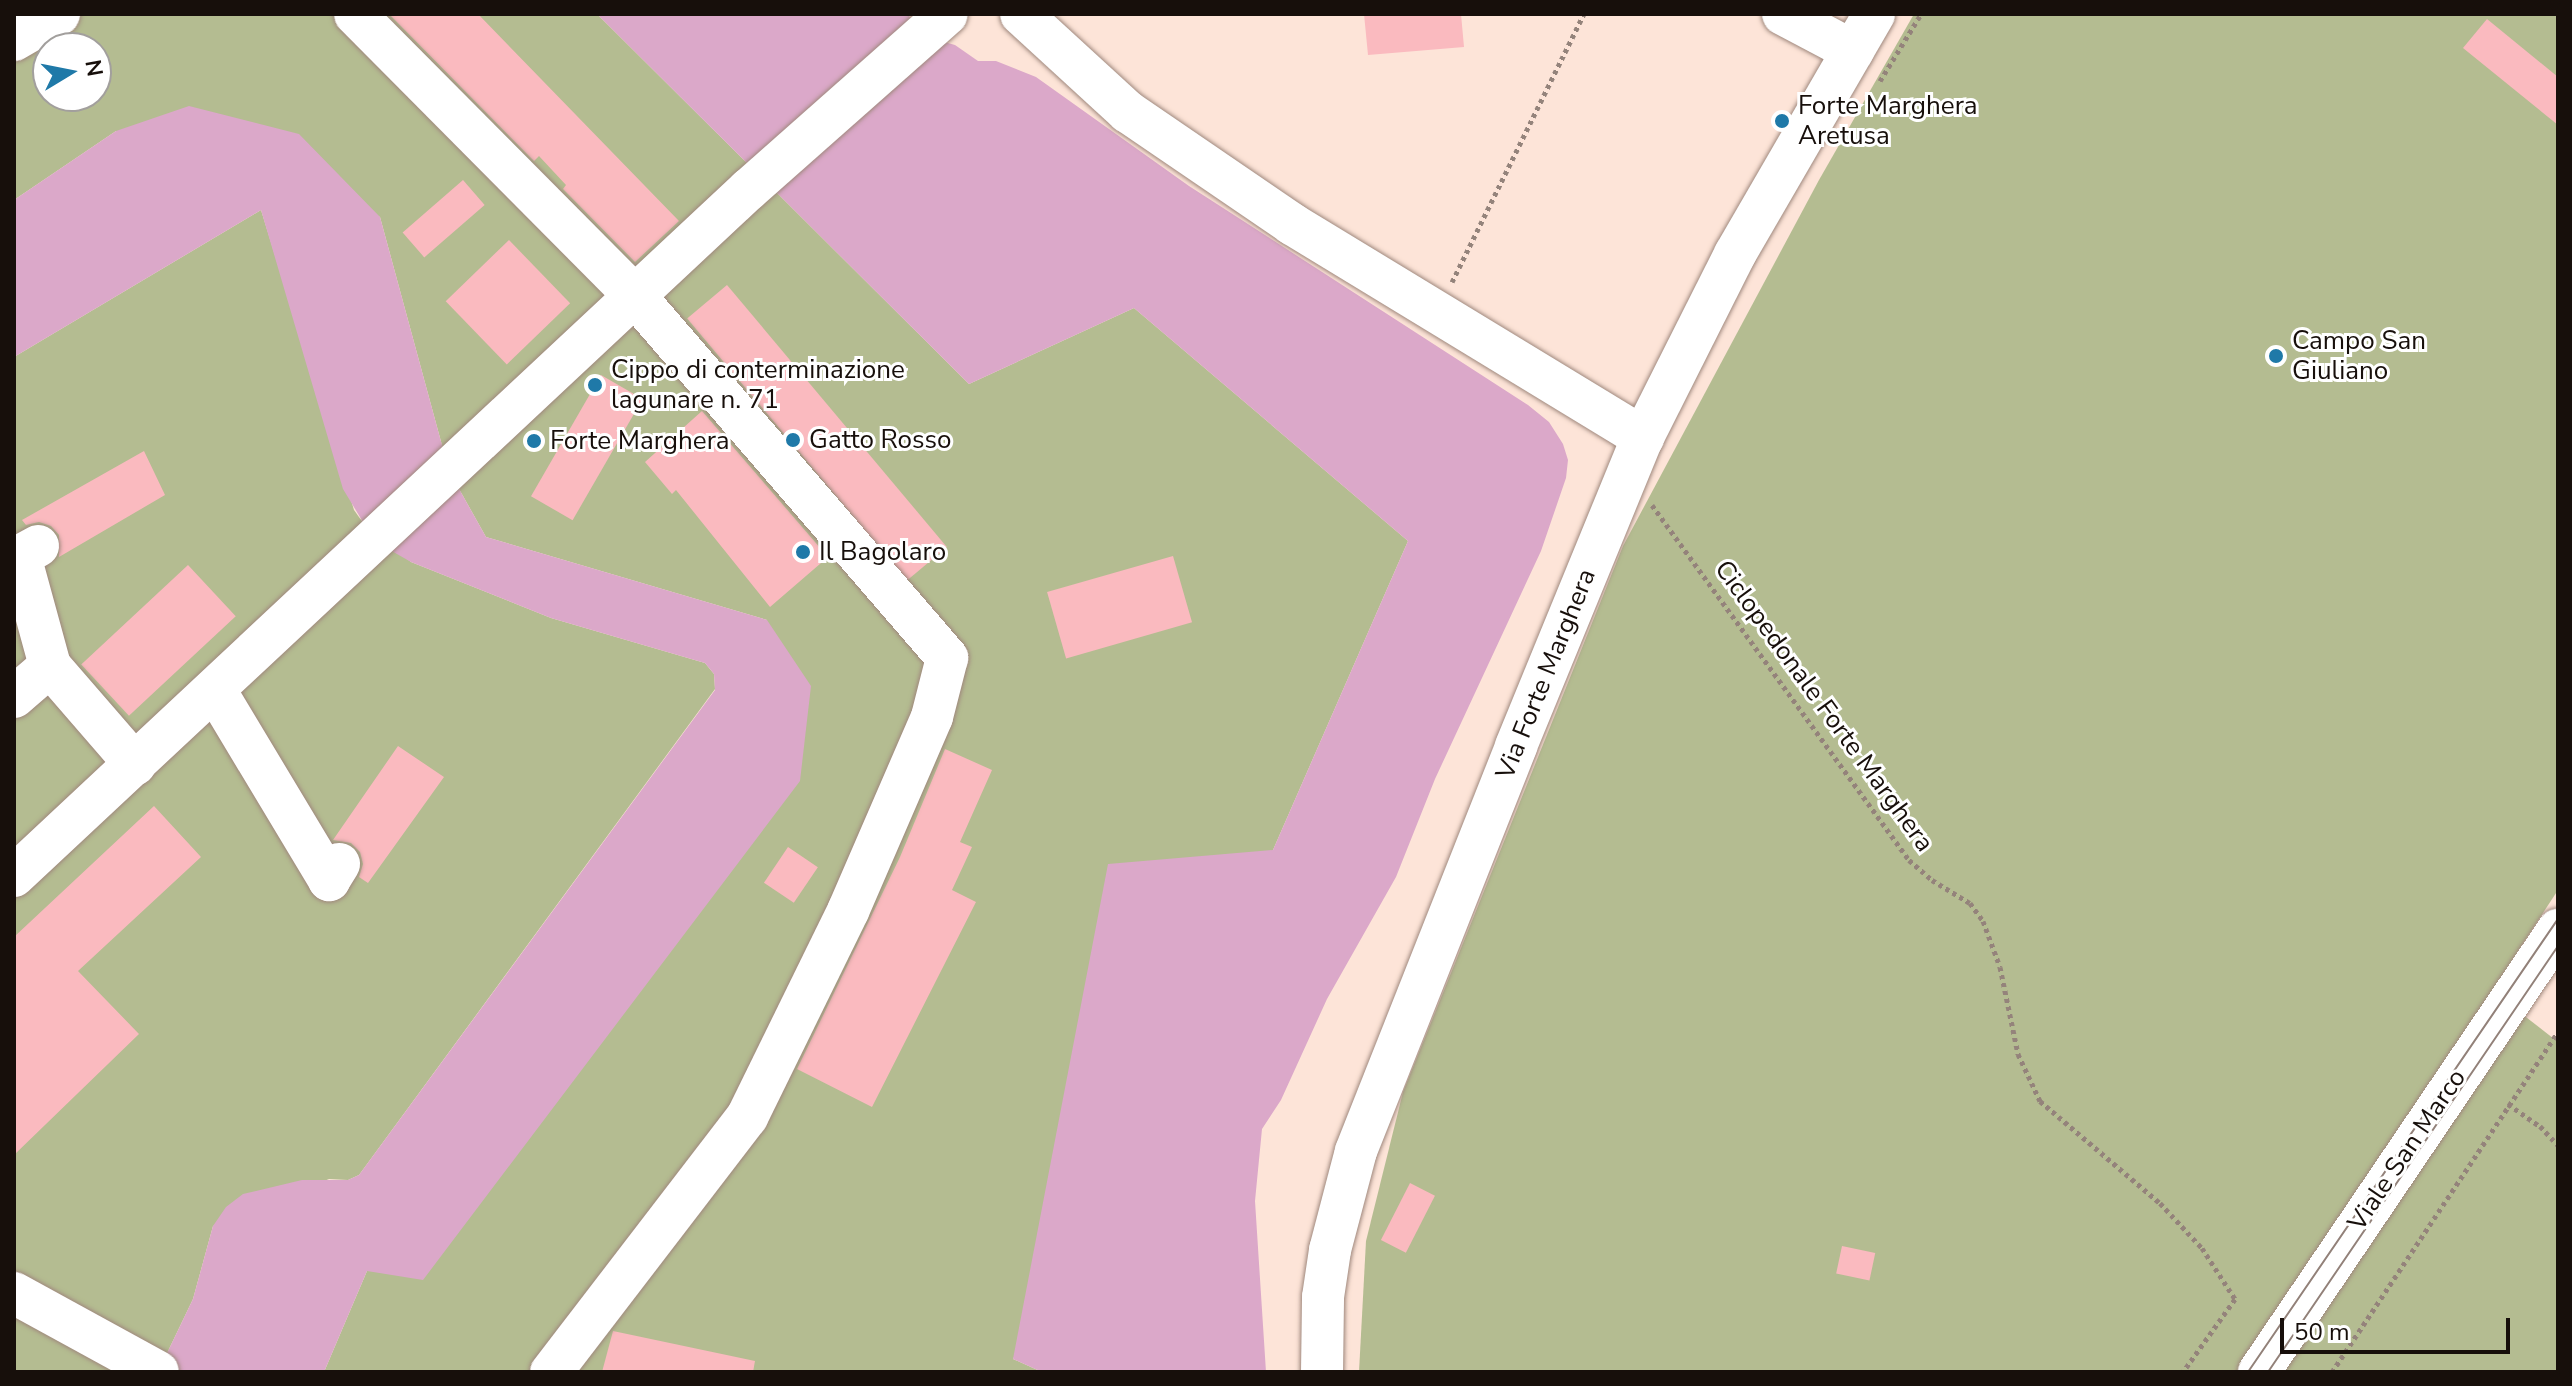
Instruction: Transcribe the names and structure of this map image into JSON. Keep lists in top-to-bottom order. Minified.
{"streets":{"street":["Via Forte Marghera","Viale San Marco"],"path":["Ciclopedonale Forte Marghera"]},"places":["Forte Marghera Aretusa","Campo San Giuliano","Cippo di conterminazione lagunare n. 71","Gatto Rosso","Forte Marghera","Il Bagolaro"],"scale_bar":"50 m","north":"right"}
